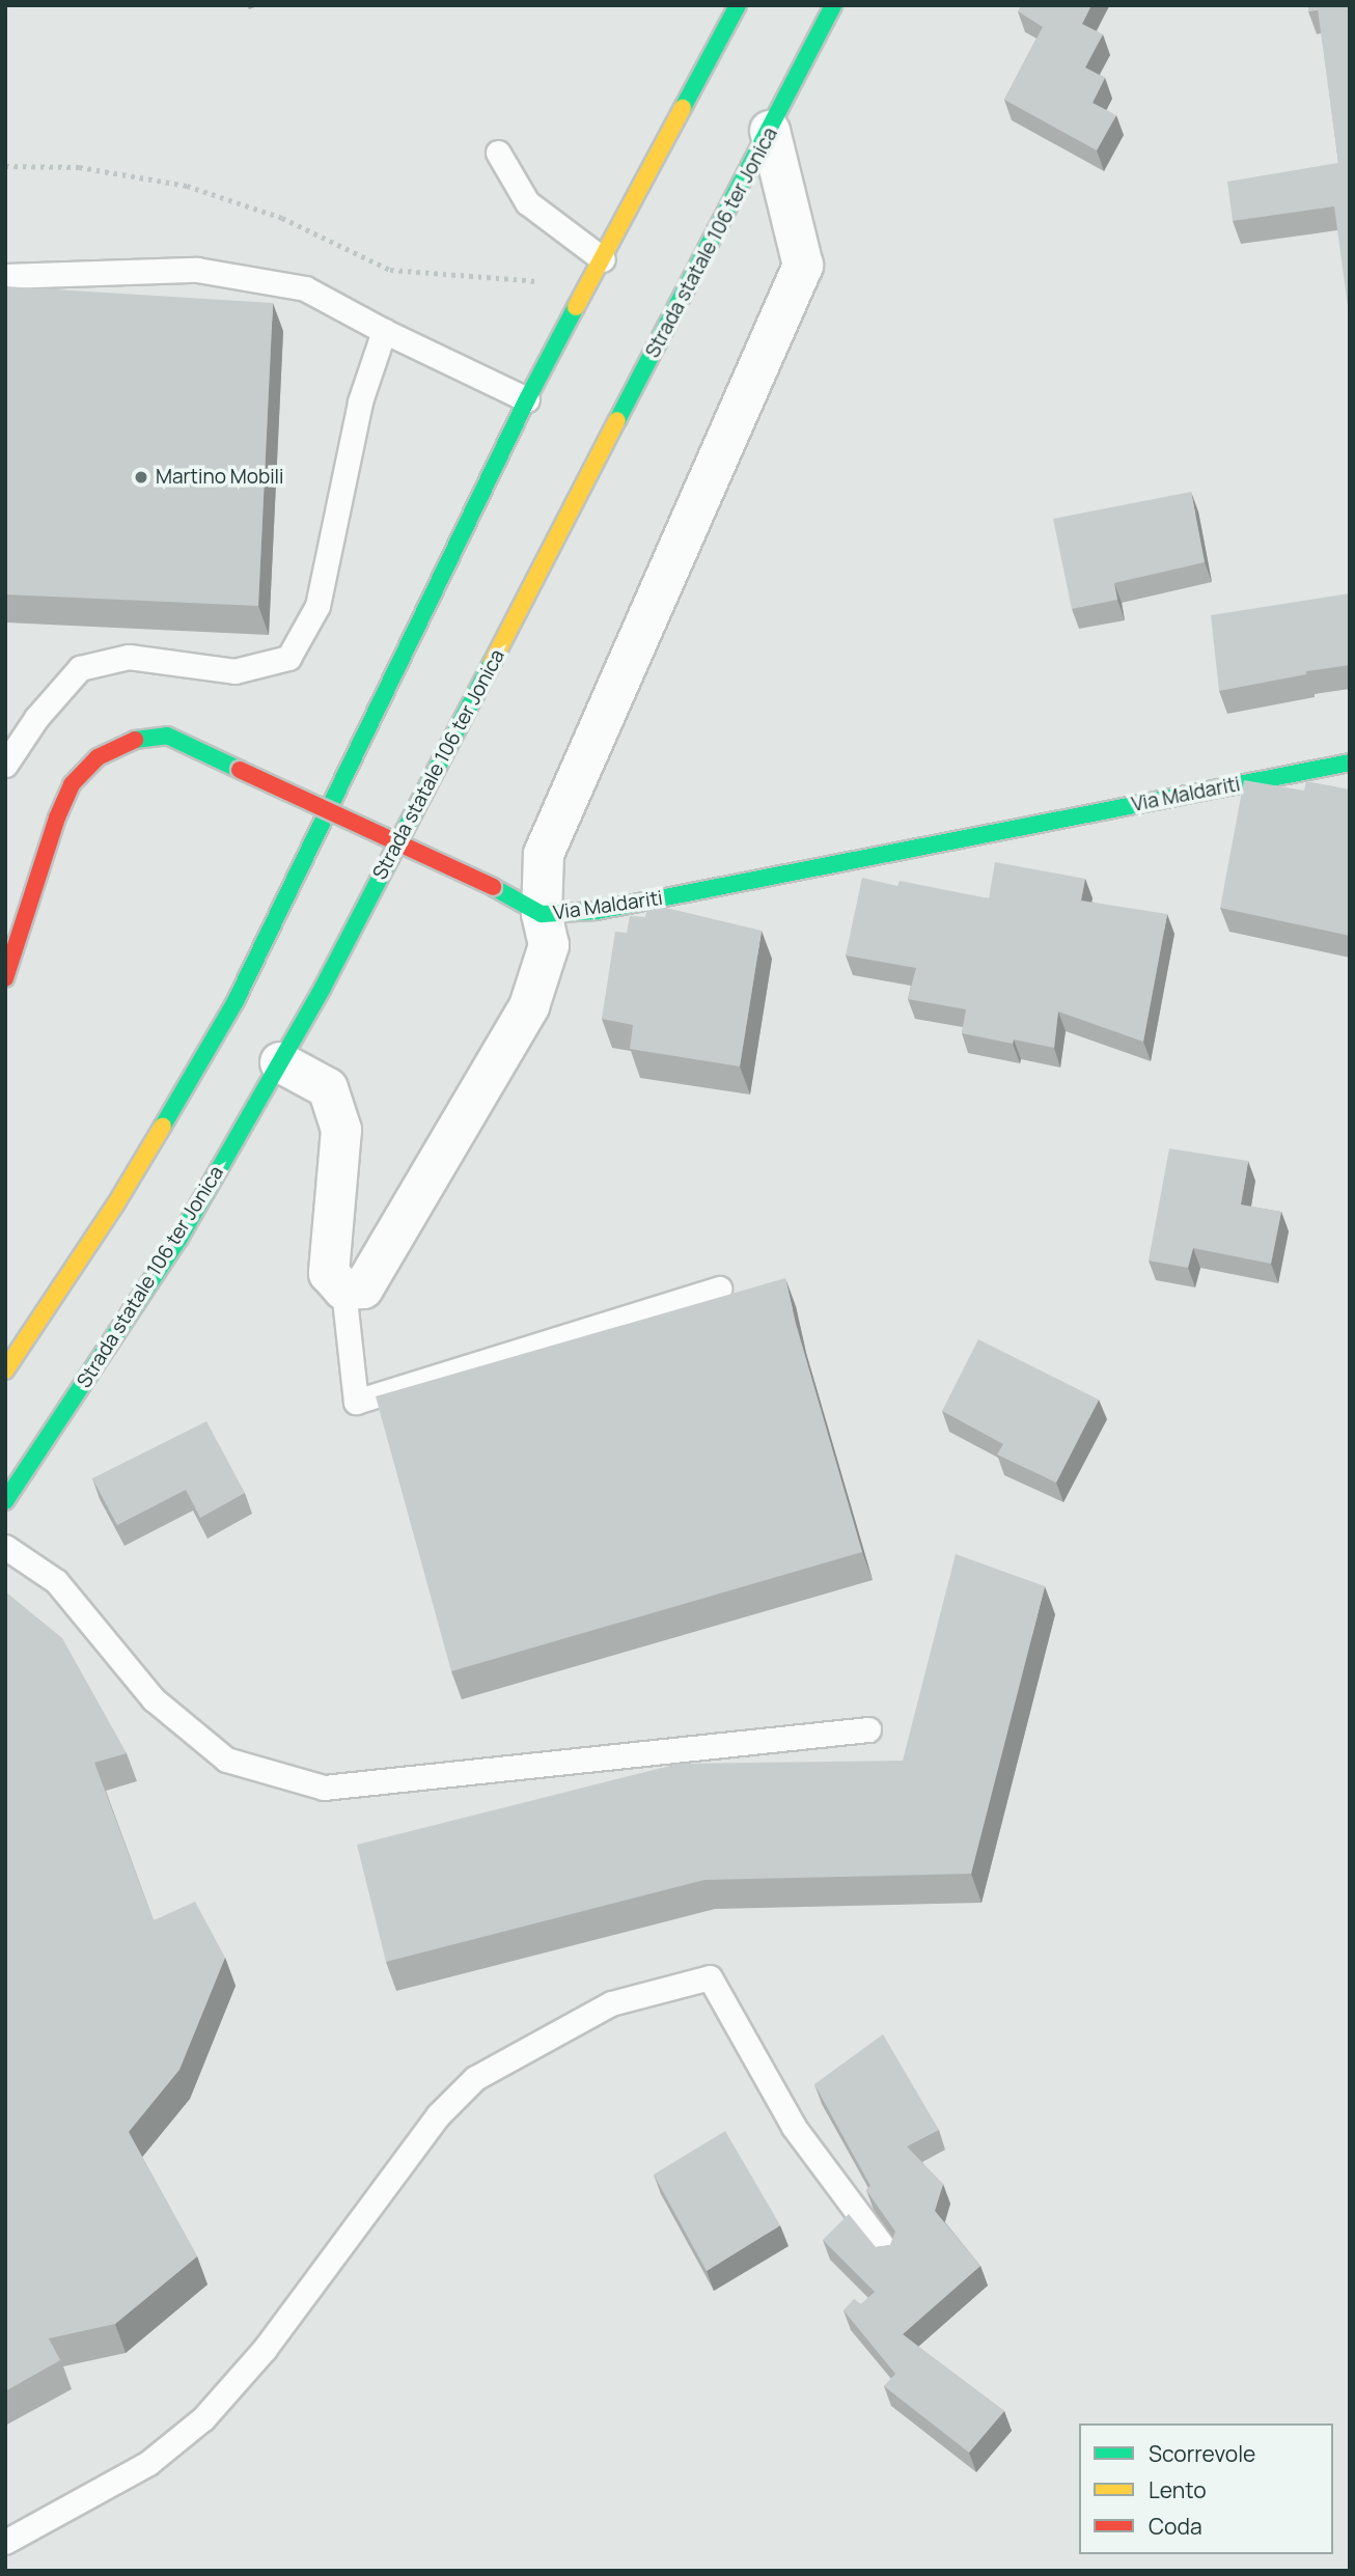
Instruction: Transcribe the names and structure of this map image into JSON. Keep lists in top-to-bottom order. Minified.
{"streets":{"main road":["Strada statale 106 ter Jonica","Via Maldariti"]},"places":["Martino Mobili"],"legend":["Scorrevole","Lento","Coda"]}
